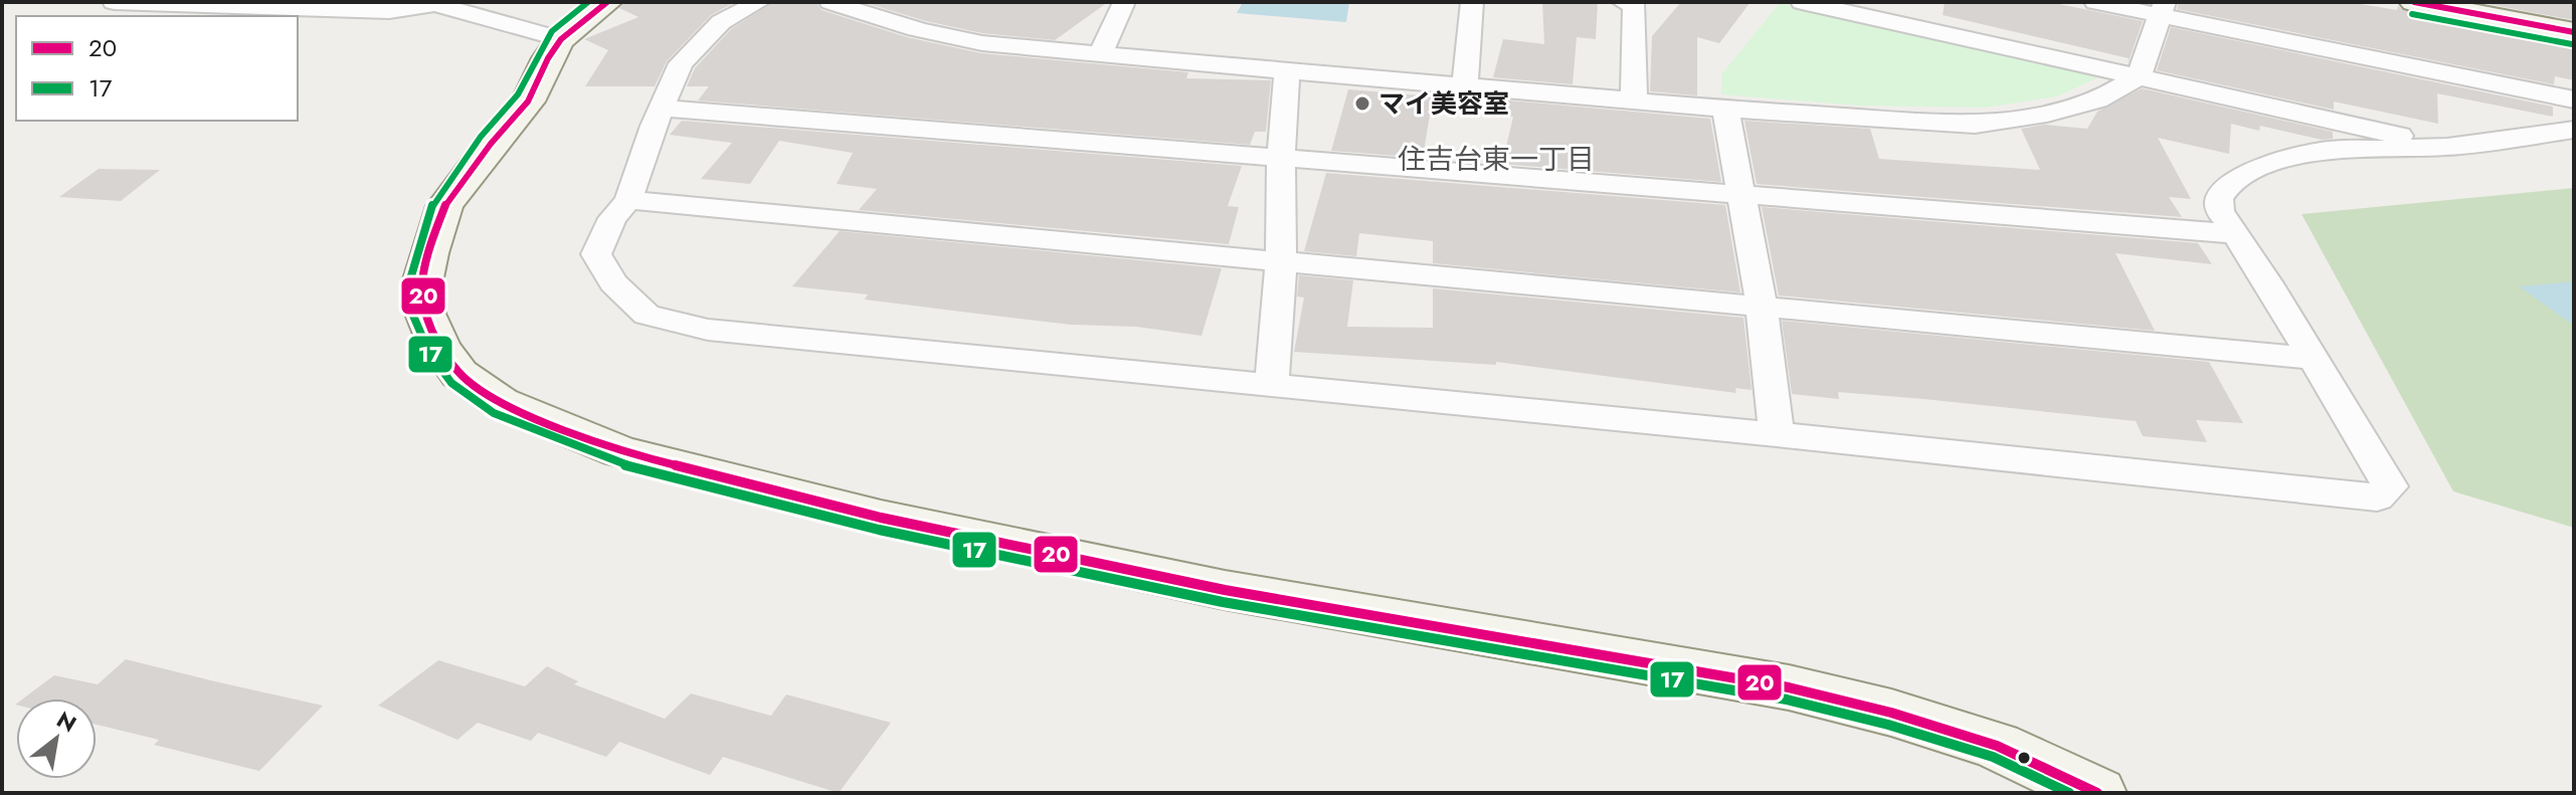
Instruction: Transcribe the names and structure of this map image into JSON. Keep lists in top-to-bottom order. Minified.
{"districts":["住吉台東一丁目"],"places":["マイ美容室"],"lines":["transit line 20","transit line 17"],"legend":["20","17"],"north":"top right"}
